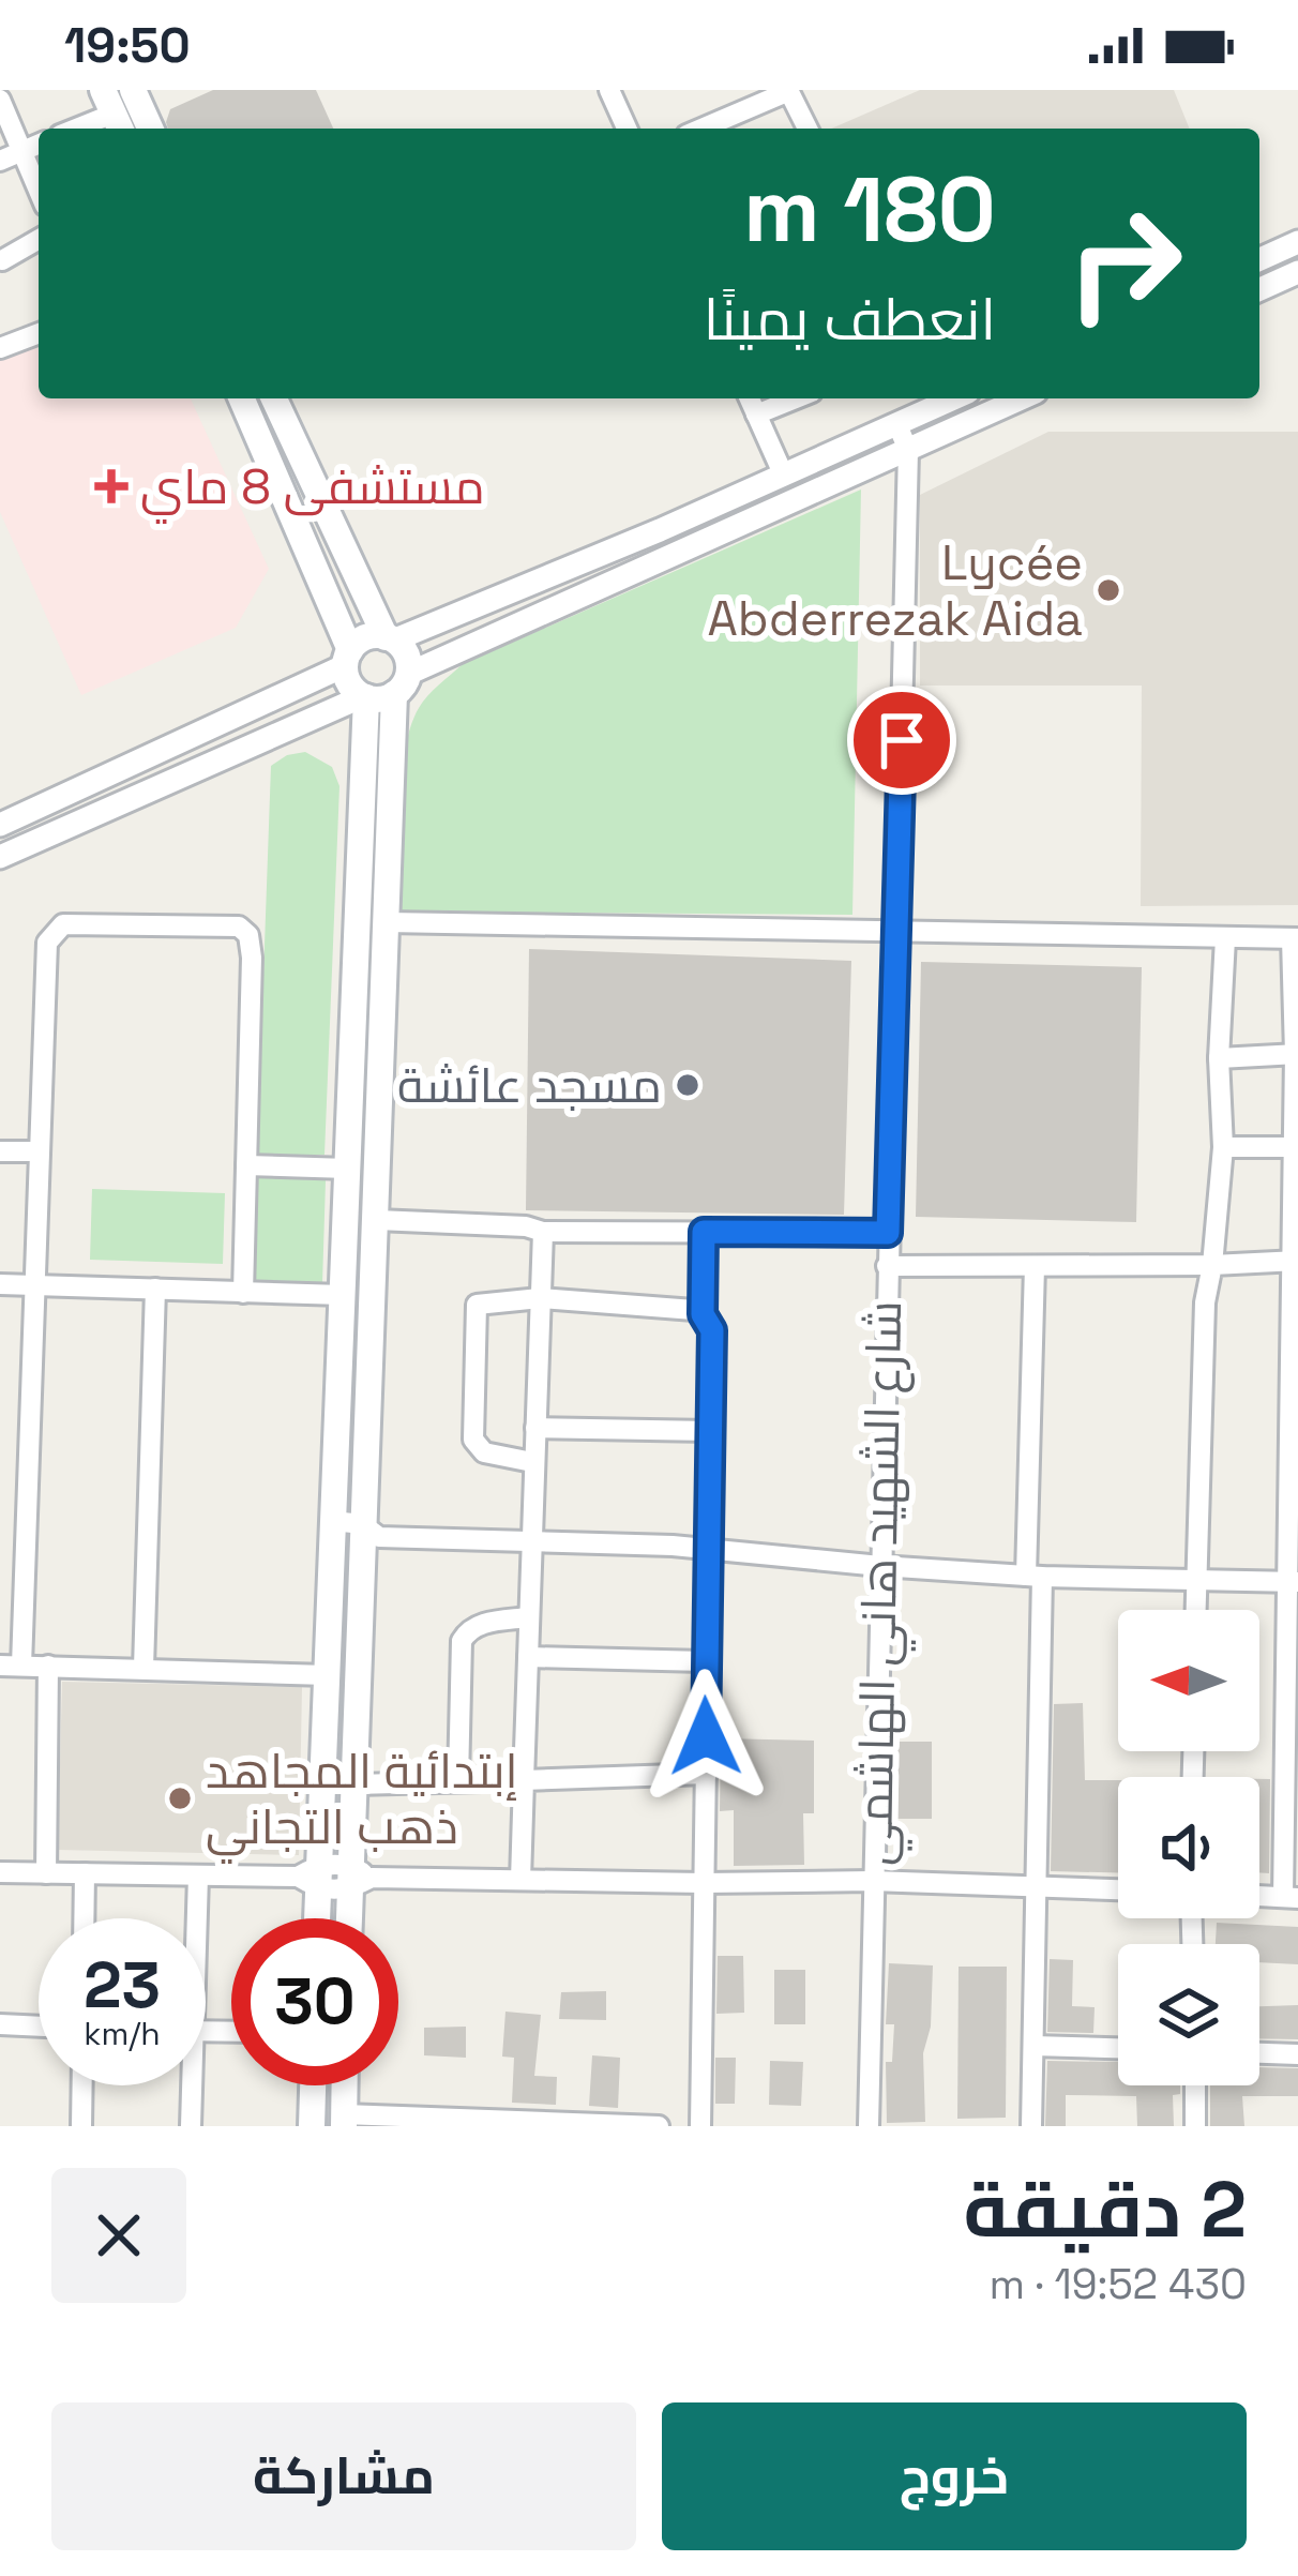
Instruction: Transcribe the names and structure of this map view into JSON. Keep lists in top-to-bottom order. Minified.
{"streets":{"street":["شارع الشهيد هاني الهاشمي"]},"places":{"health":["مستشفى 8 ماي"],"other":["Lycée Abderrezak Aida","مسجد عائشة","إبتدائية المجاهد ذهب التجاني"]},"north":"left","page":{"status":"19:50","turn":["180 m","انعطف يمينًا"],"speed":"23 km/h","limit":"30","heading":["2 دقيقة","430 m · 19:52"],"buttons":["خروج","مشاركة"]}}
